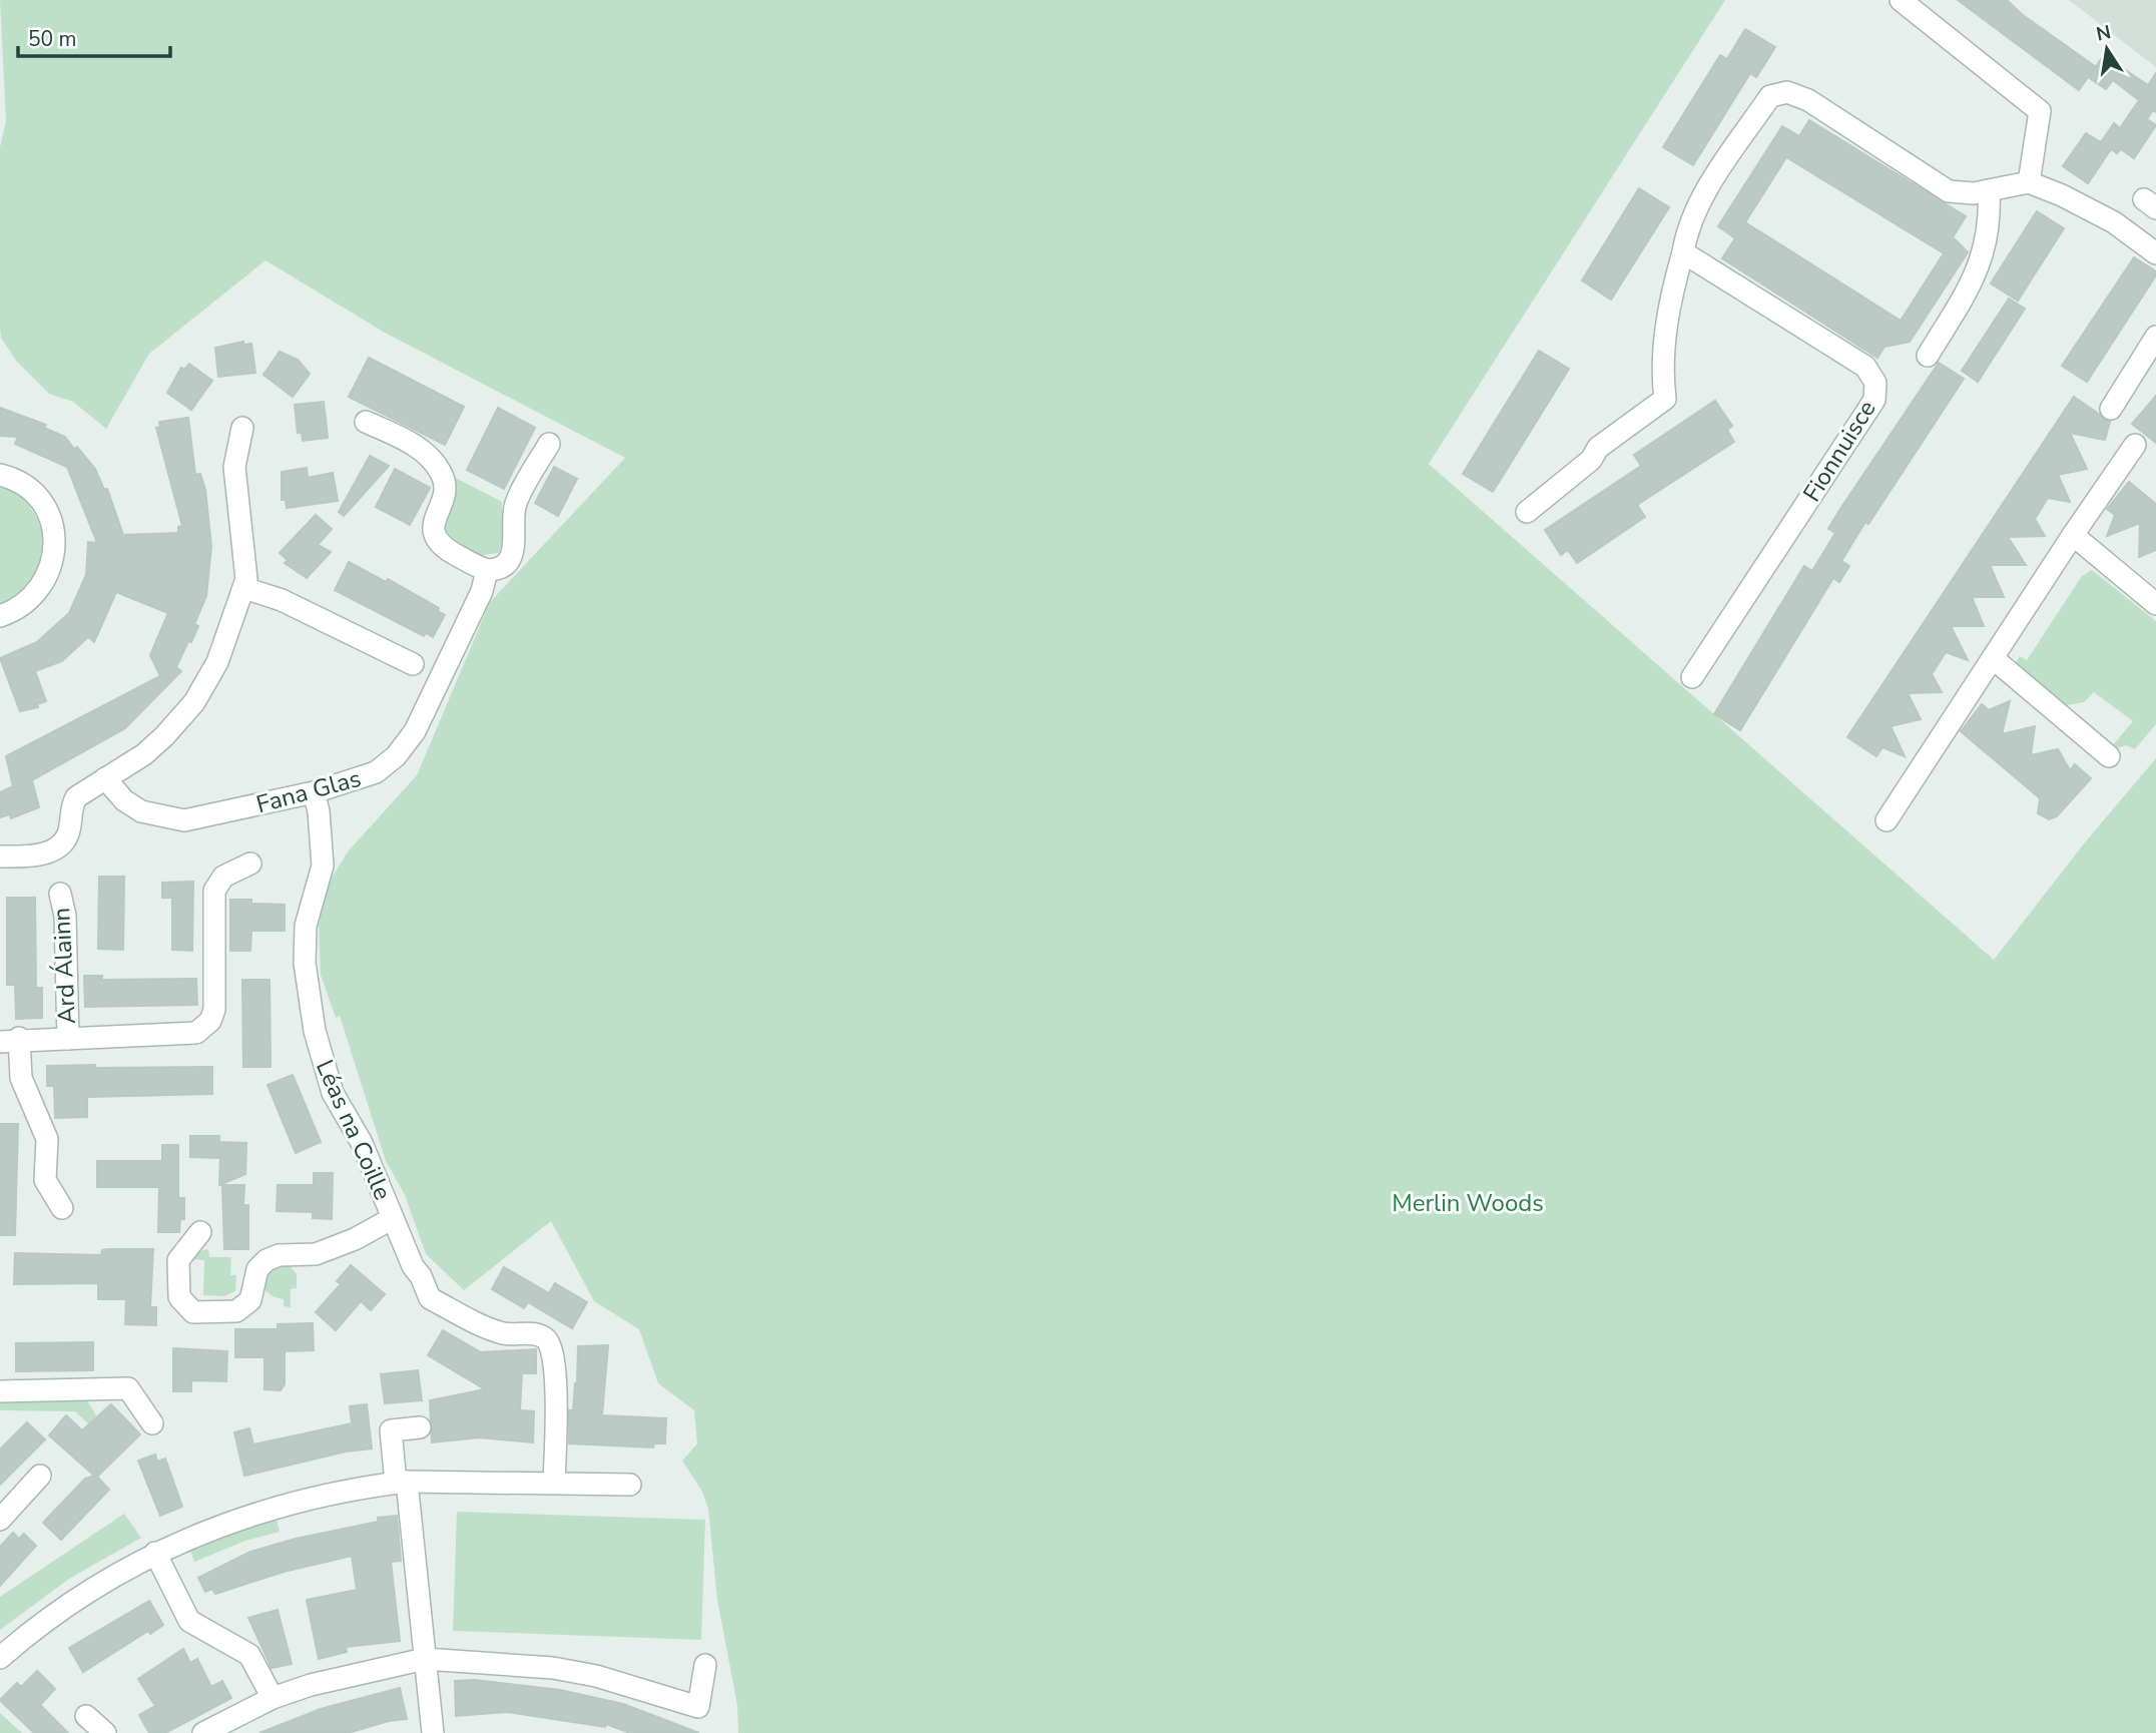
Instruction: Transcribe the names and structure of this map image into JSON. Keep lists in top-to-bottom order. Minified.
{"streets":{"street":["Fionnuisce","Fana Glas","Ard Álainn","Léas na Coille"]},"crossings":[["Fana Glas","Léas na Coille"]],"parks":["Merlin Woods"],"scale_bar":"50 m","north":"top"}
